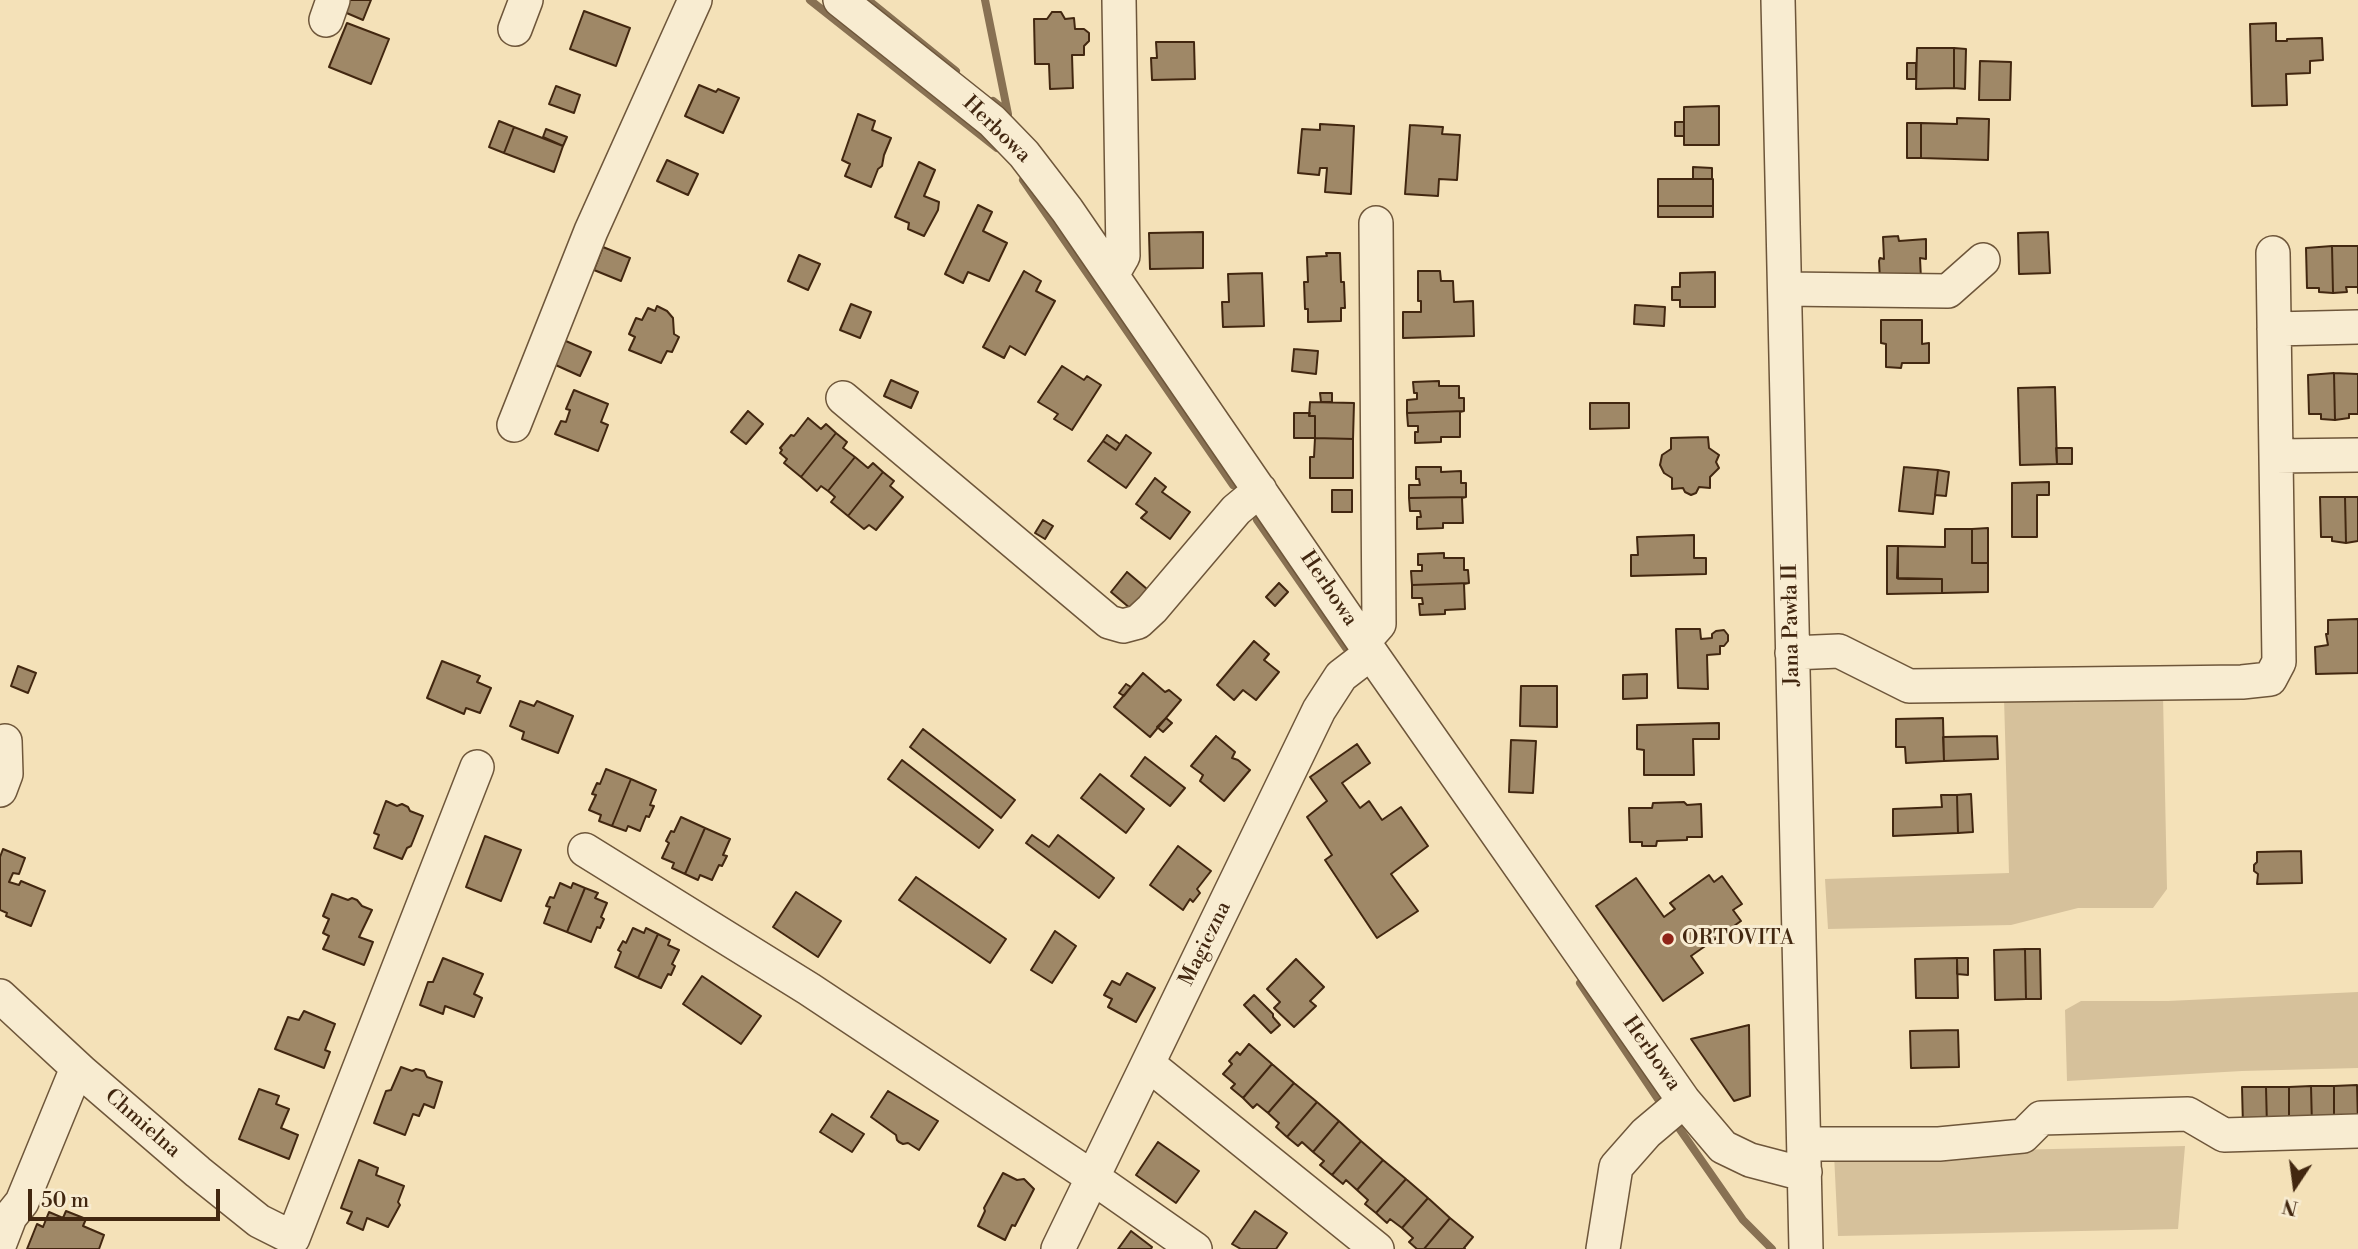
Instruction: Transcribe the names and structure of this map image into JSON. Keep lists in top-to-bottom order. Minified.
{"streets":{"street":["Herbowa","Jana Pawła II","Magiczna","Chmielna"]},"crossings":[["Herbowa","Jana Pawła II"],["Herbowa","Magiczna"]],"places":["ORTOVITA"],"scale_bar":"50 m","north":"bottom"}
